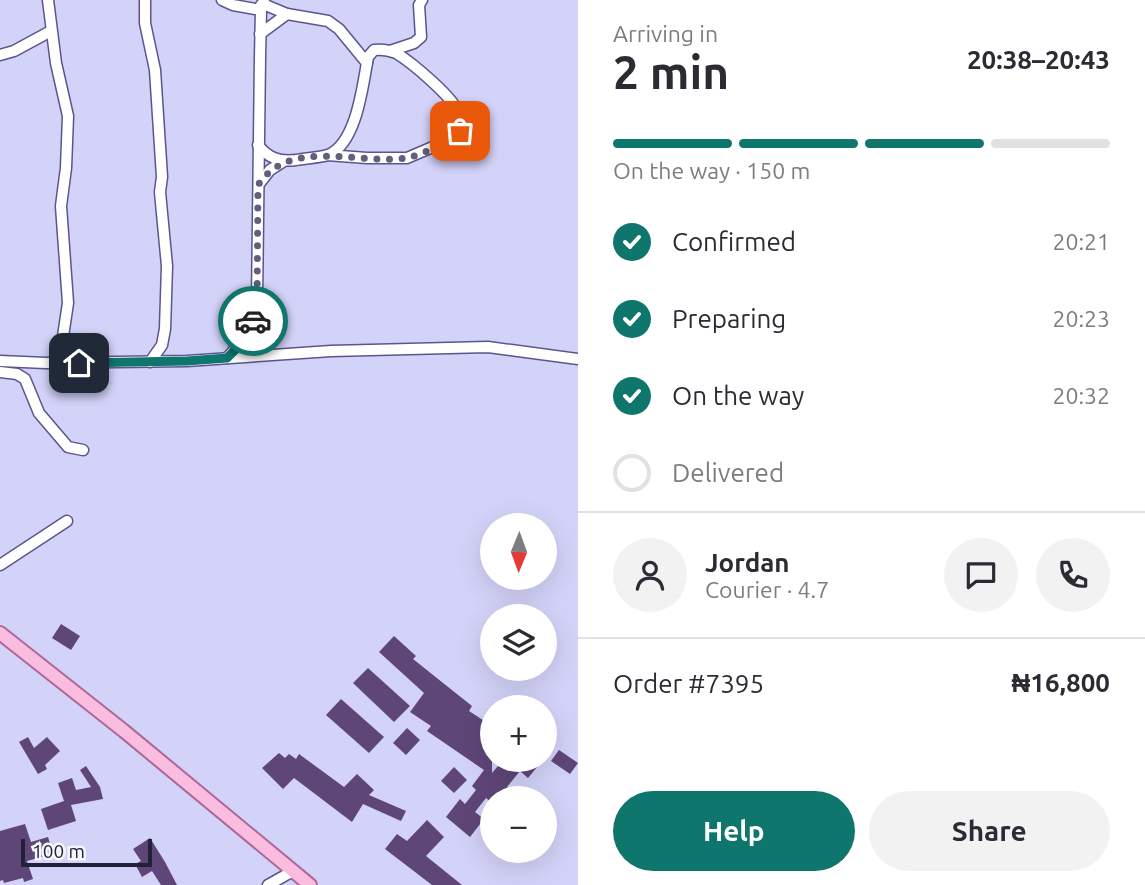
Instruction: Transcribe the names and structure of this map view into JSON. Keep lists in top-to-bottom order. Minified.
{"scale_bar":"100 m","north":"bottom","page":{"heading":["2 min","Arriving in","20:38–20:43"],"panel":["Jordan","Courier · 4.7","Order #7395","₦16,800"],"bar":"On the way · 150 m","list":[["Confirmed","20:21"],["Preparing","20:23"],["On the way","20:32"],"Delivered"],"map_buttons":["+","−"],"buttons":["Help","Share"],"scale":"100 m"}}
